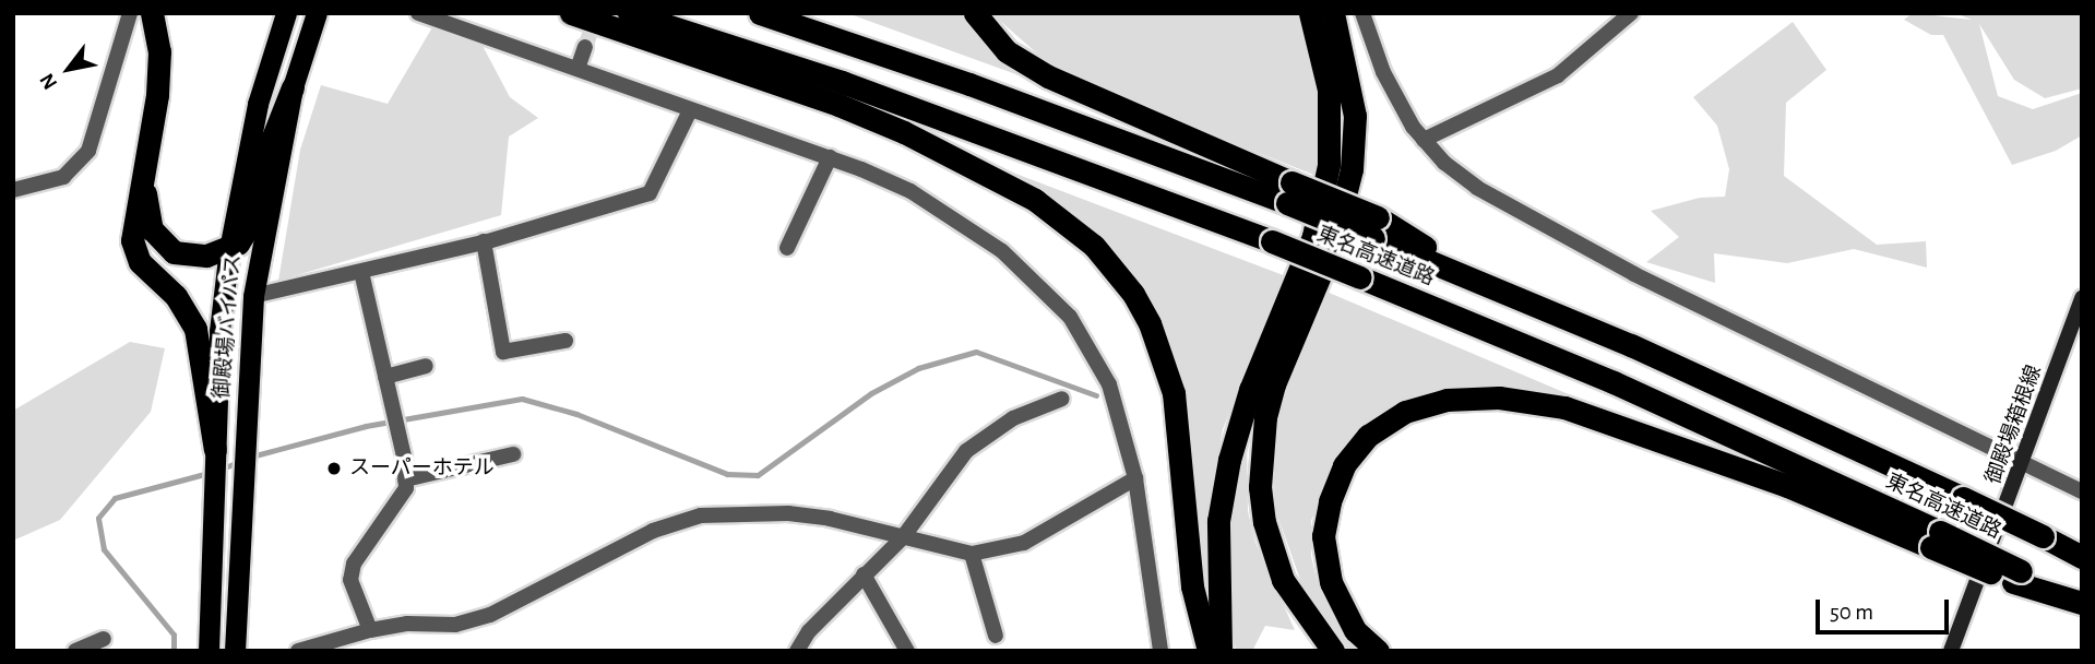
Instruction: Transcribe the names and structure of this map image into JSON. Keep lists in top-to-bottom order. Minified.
{"streets":{"highway":["東名高速道路","御殿場バイパス"],"main road":["御殿場箱根線"]},"places":["スーパーホテル"],"scale_bar":"50 m","north":"bottom left"}
